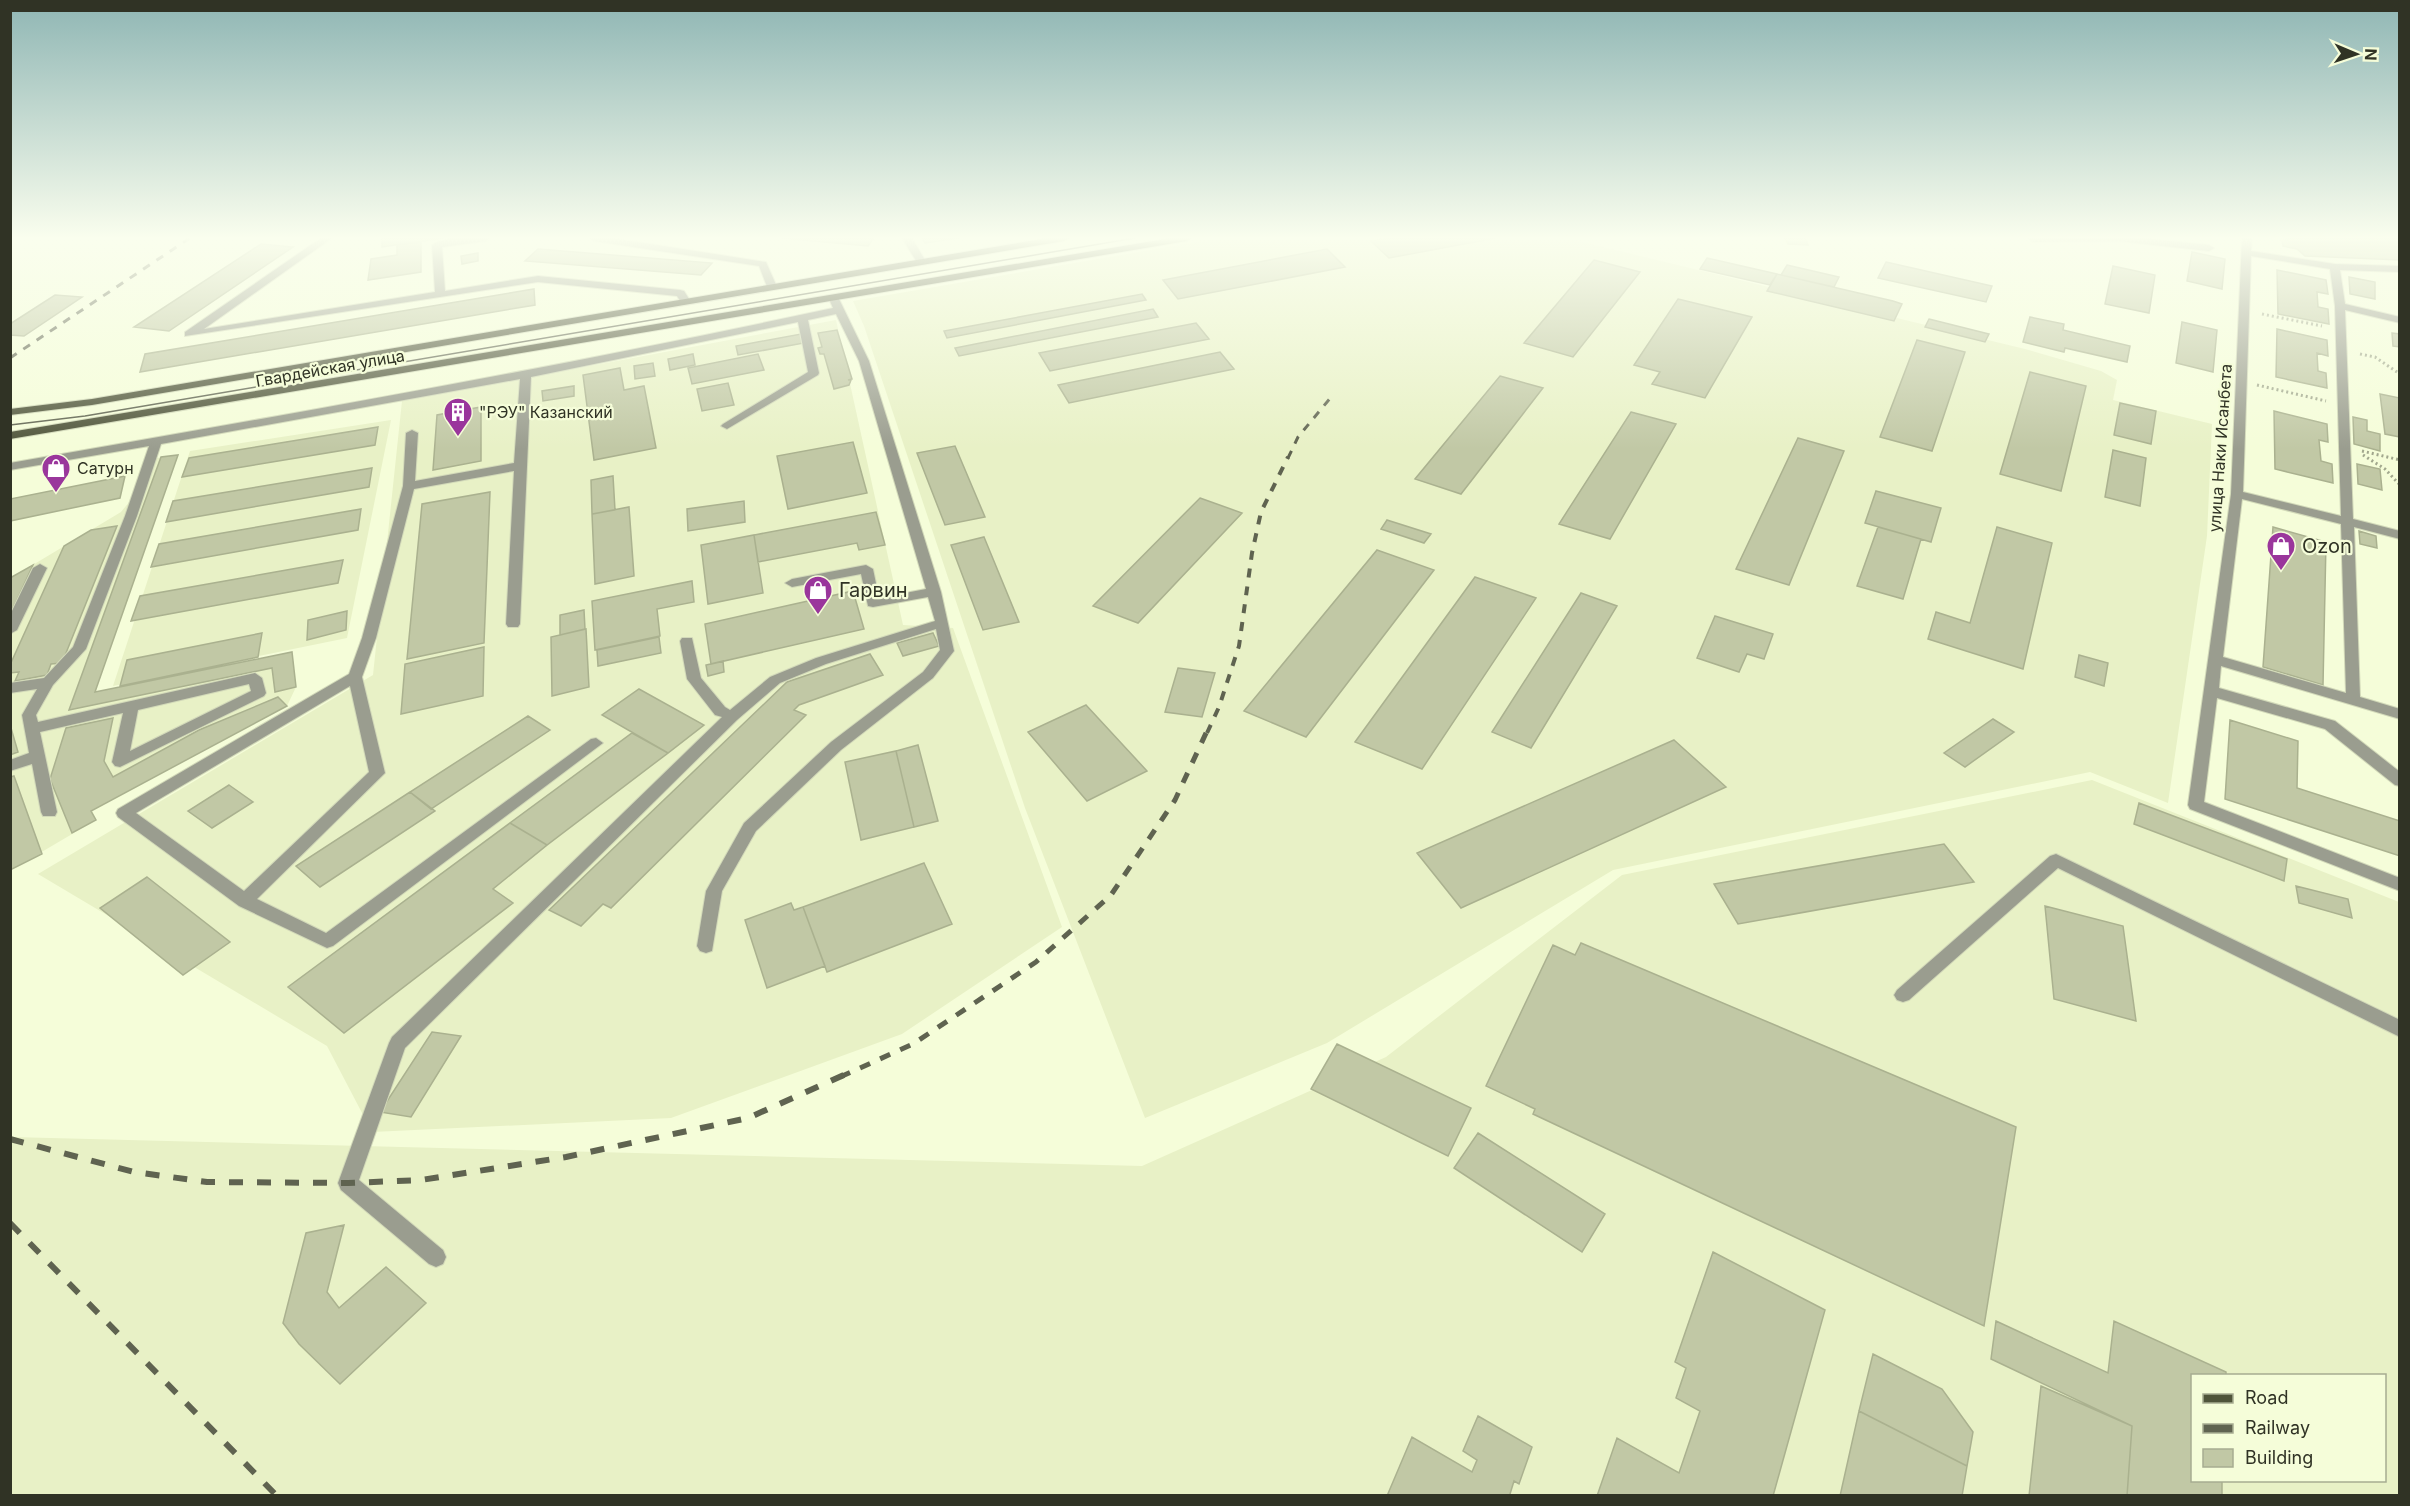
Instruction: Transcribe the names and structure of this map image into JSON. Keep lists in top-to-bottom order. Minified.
{"streets":{"main road":["Гвардейская улица"],"street":["улица Наки Исанбета"]},"places":{"building":["\"РЭУ\" Казанский"],"shop":["Сатурн","Ozon","Гарвин"]},"legend":["Road","Railway","Building"],"north":"right"}
